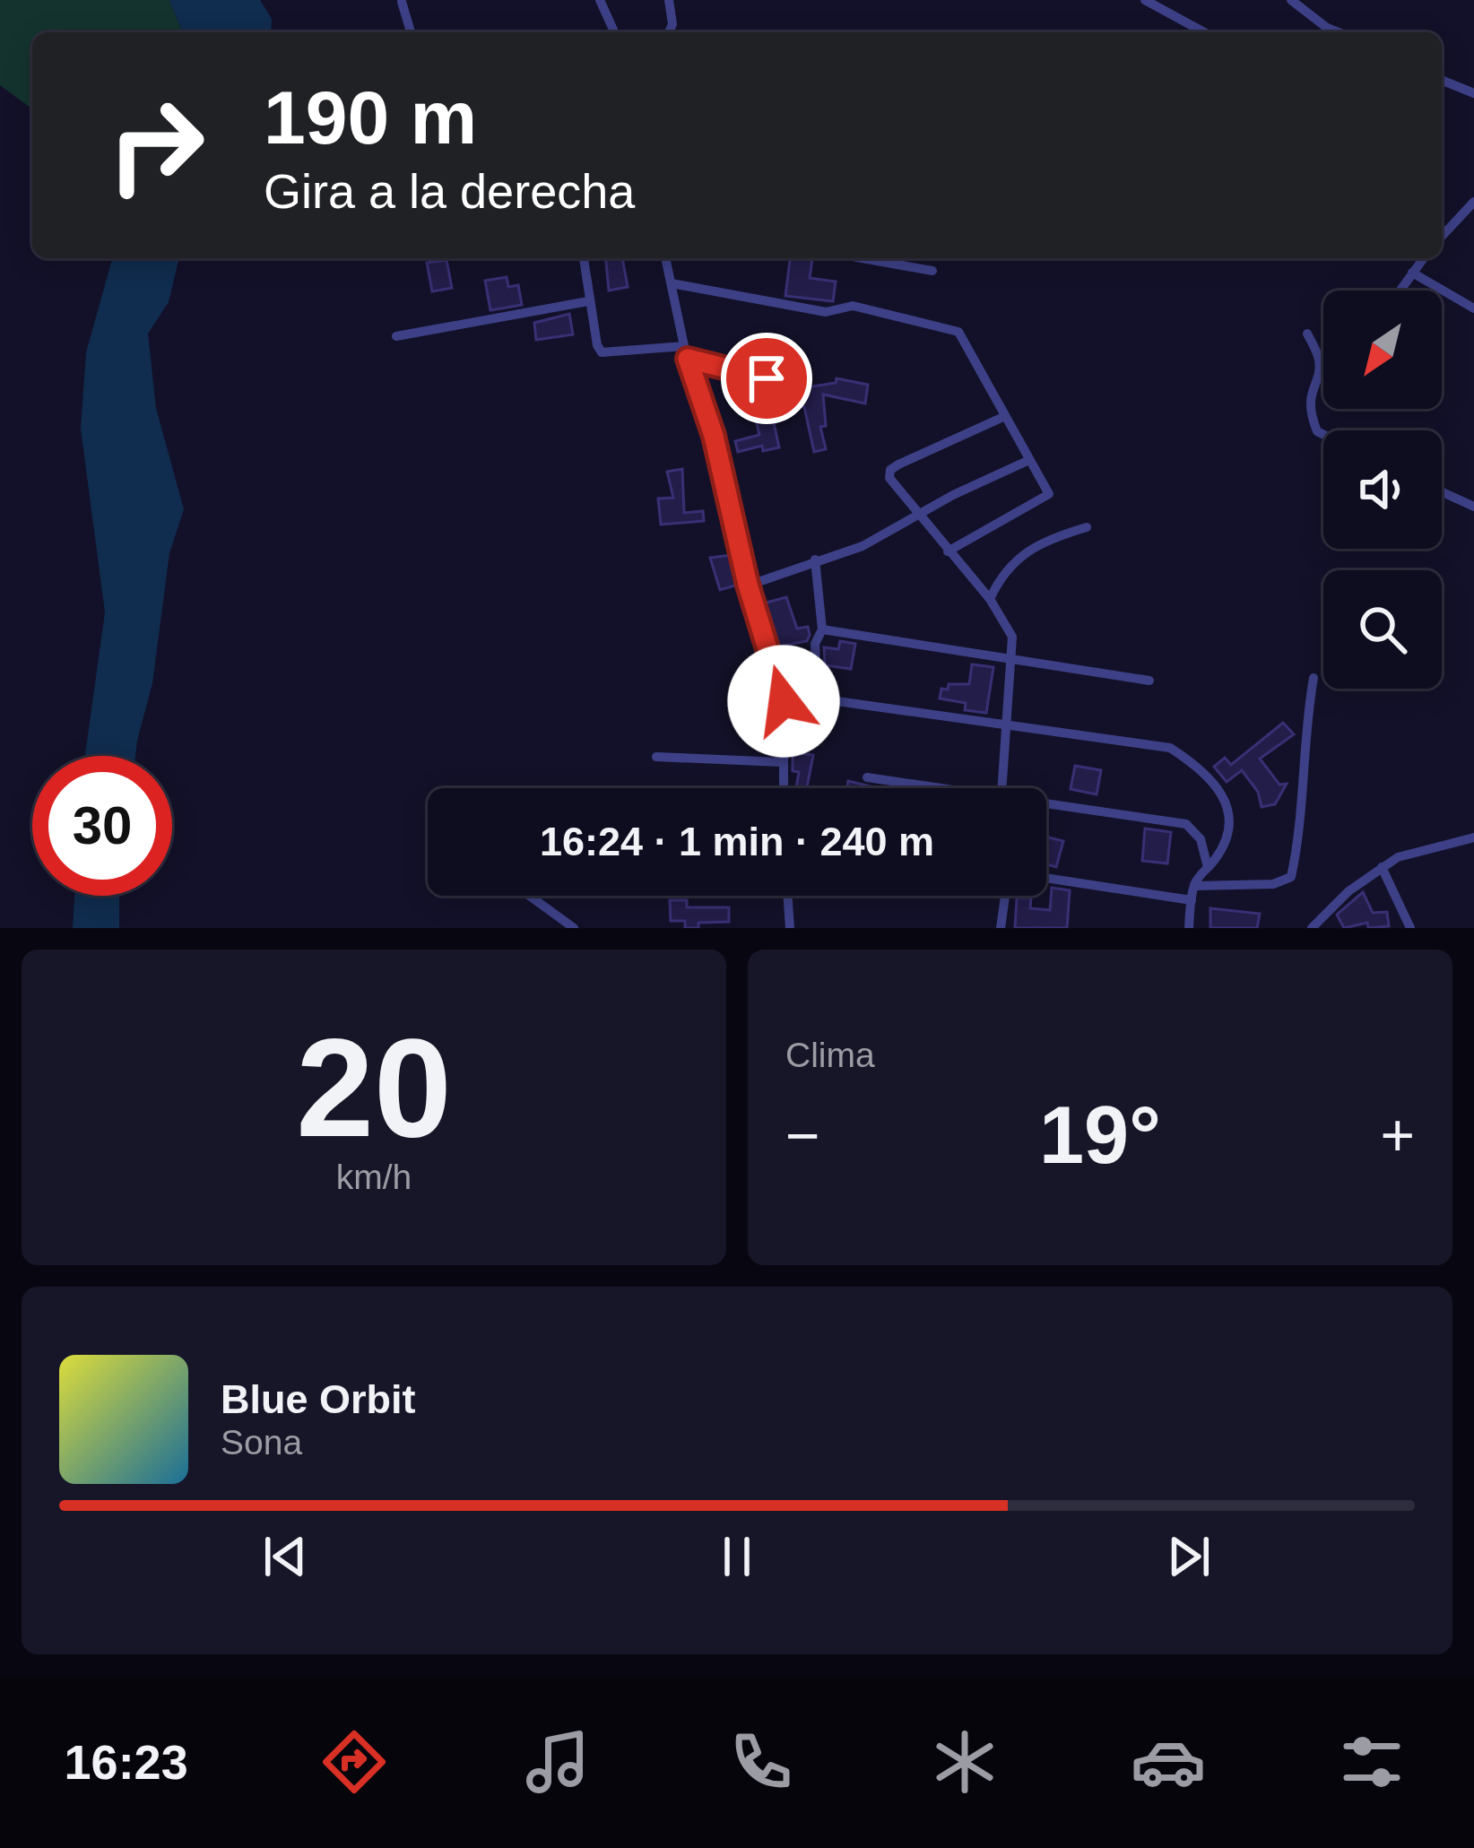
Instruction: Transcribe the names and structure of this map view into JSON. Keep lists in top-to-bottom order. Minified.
{"north":"bottom left","page":{"turn":["190 m","Gira a la derecha"],"limit":"30","trip":"16:24 · 1 min · 240 m","tile":[["20","km/h"],"Clima"],"heat":["−","19°","+"],"song":["Blue Orbit","Sona"],"tabs":"16:23"}}
